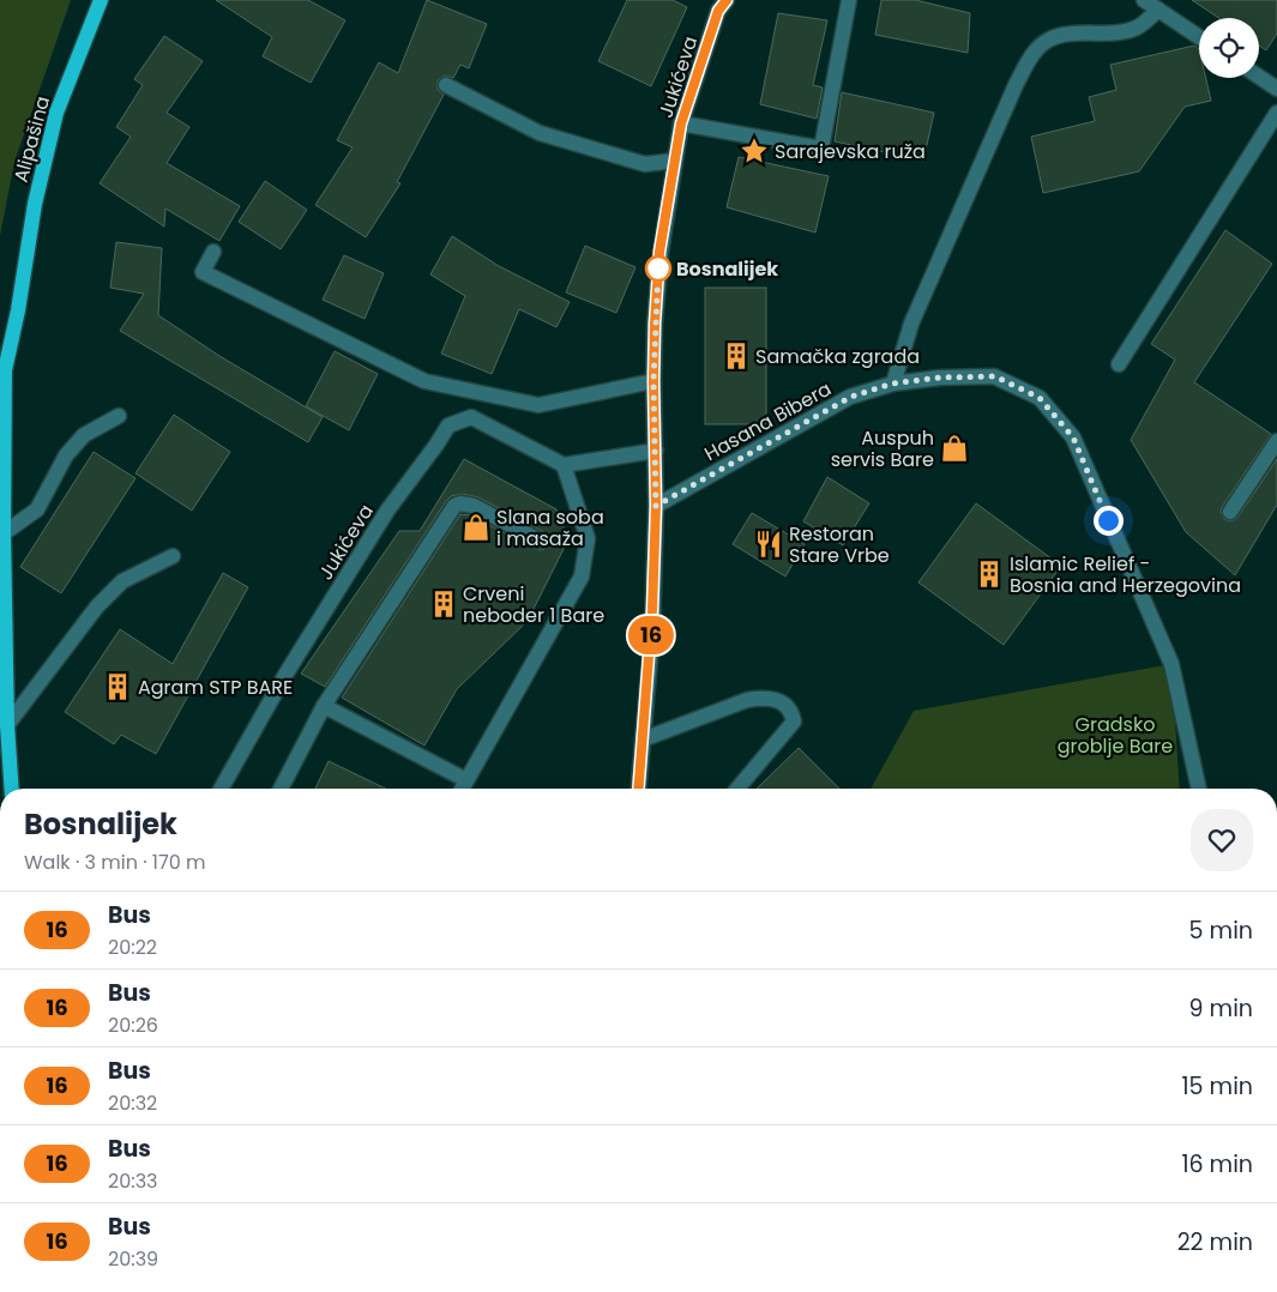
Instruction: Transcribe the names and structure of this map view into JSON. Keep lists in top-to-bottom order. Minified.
{"streets":{"main road":["Alipašina"],"street":["Jukićeva","Hasana Bibera"]},"crossings":[["Jukićeva","Hasana Bibera"]],"parks":["Gradsko groblje Bare"],"places":{"place":["Sarajevska ruža"],"other":["Bosnalijek"],"building":["Samačka zgrada","Islamic Relief - Bosnia and Herzegovina","Crveni neboder 1 Bare","Agram STP BARE"],"shop":["Auspuh servis Bare","Slana soba i masaža"],"restaurant":["Restoran Stare Vrbe"]},"lines":["bus line 16"],"page":{"on_map":"16","heading":["Bosnalijek","Walk · 3 min · 170 m"],"list":[{"mark":"16","name":"Bus","note":"20:22","value":"5 min"},{"mark":"16","name":"Bus","note":"20:26","value":"9 min"},{"mark":"16","name":"Bus","note":"20:32","value":"15 min"},{"mark":"16","name":"Bus","note":"20:33","value":"16 min"},{"mark":"16","name":"Bus","note":"20:39","value":"22 min"}]}}
